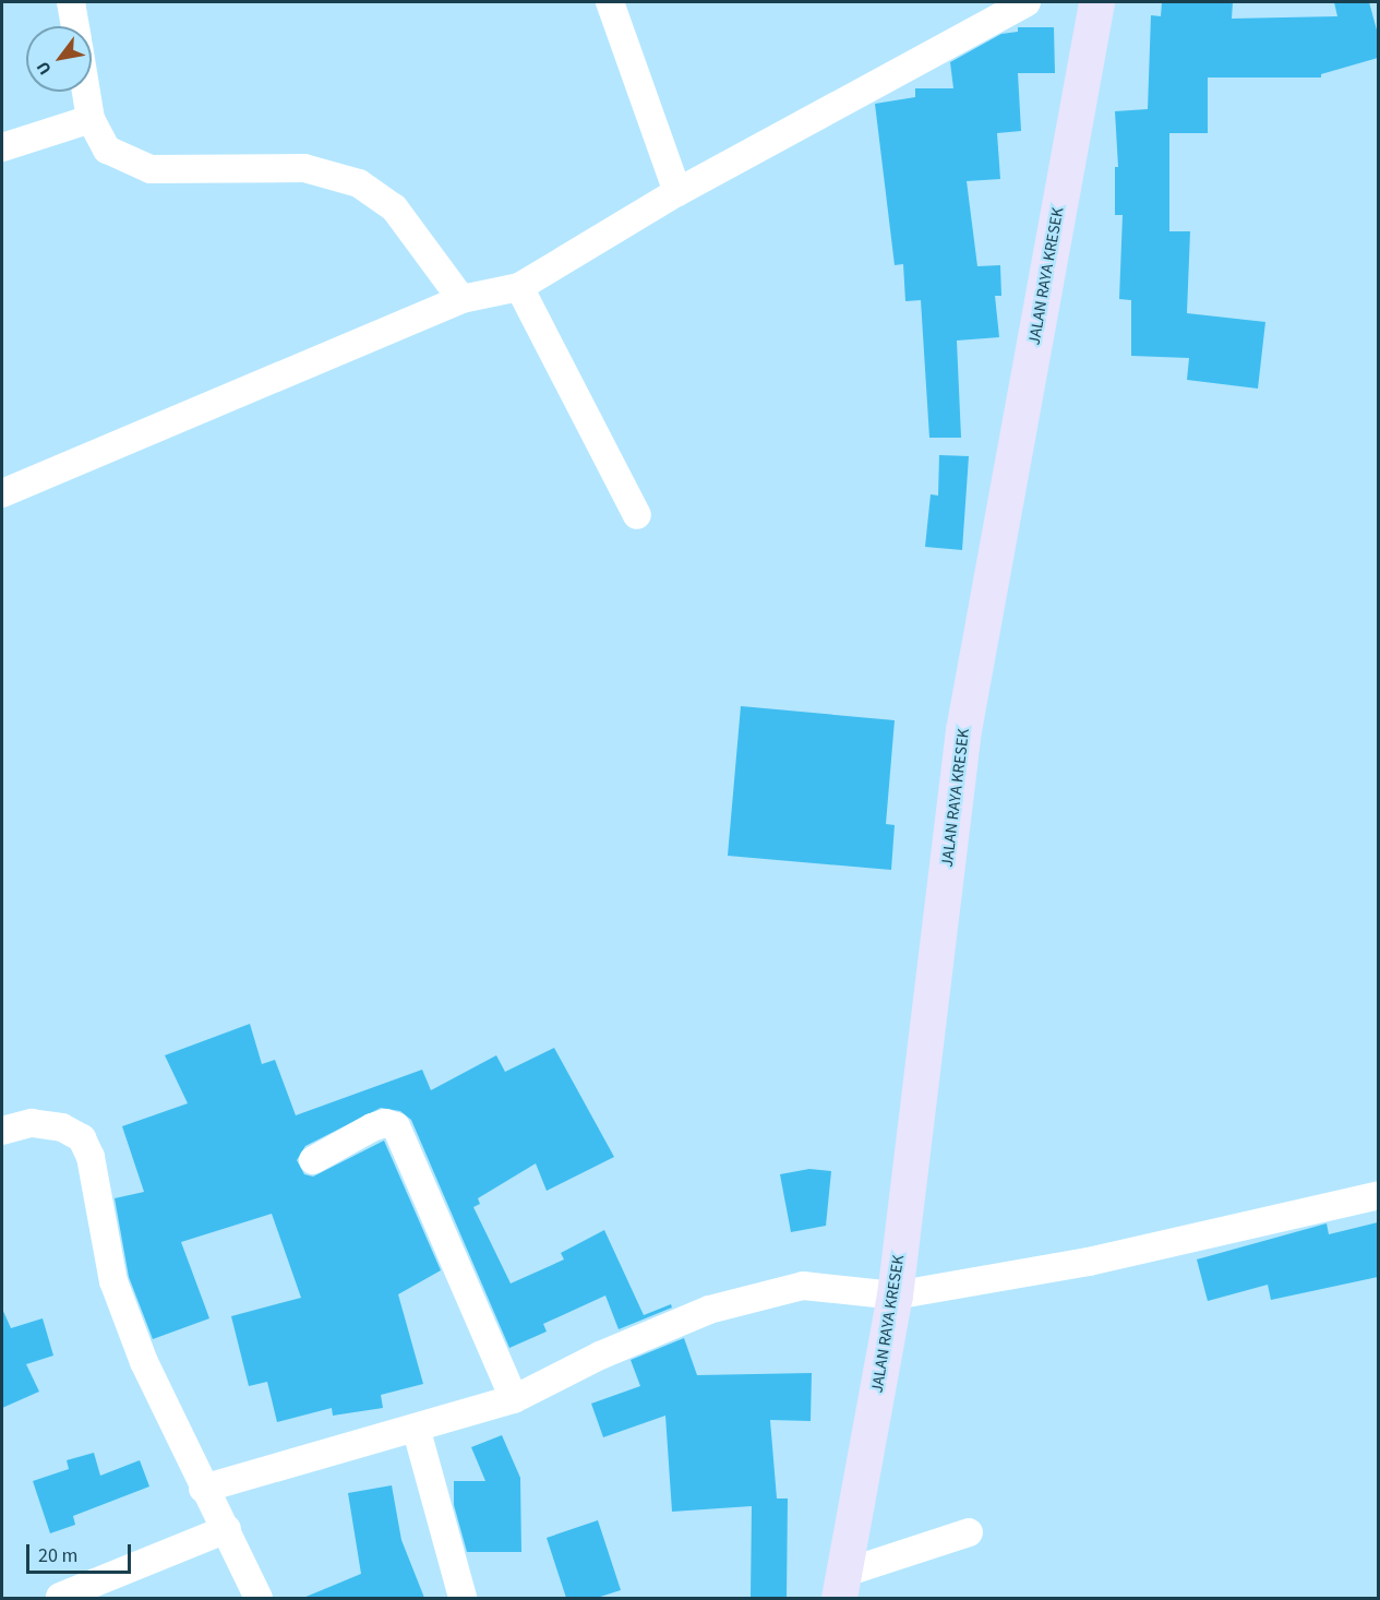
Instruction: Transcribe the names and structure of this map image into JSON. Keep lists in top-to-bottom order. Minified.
{"streets":{"main road":["JALAN RAYA KRESEK"]},"scale_bar":"20 m","north":"bottom left"}
